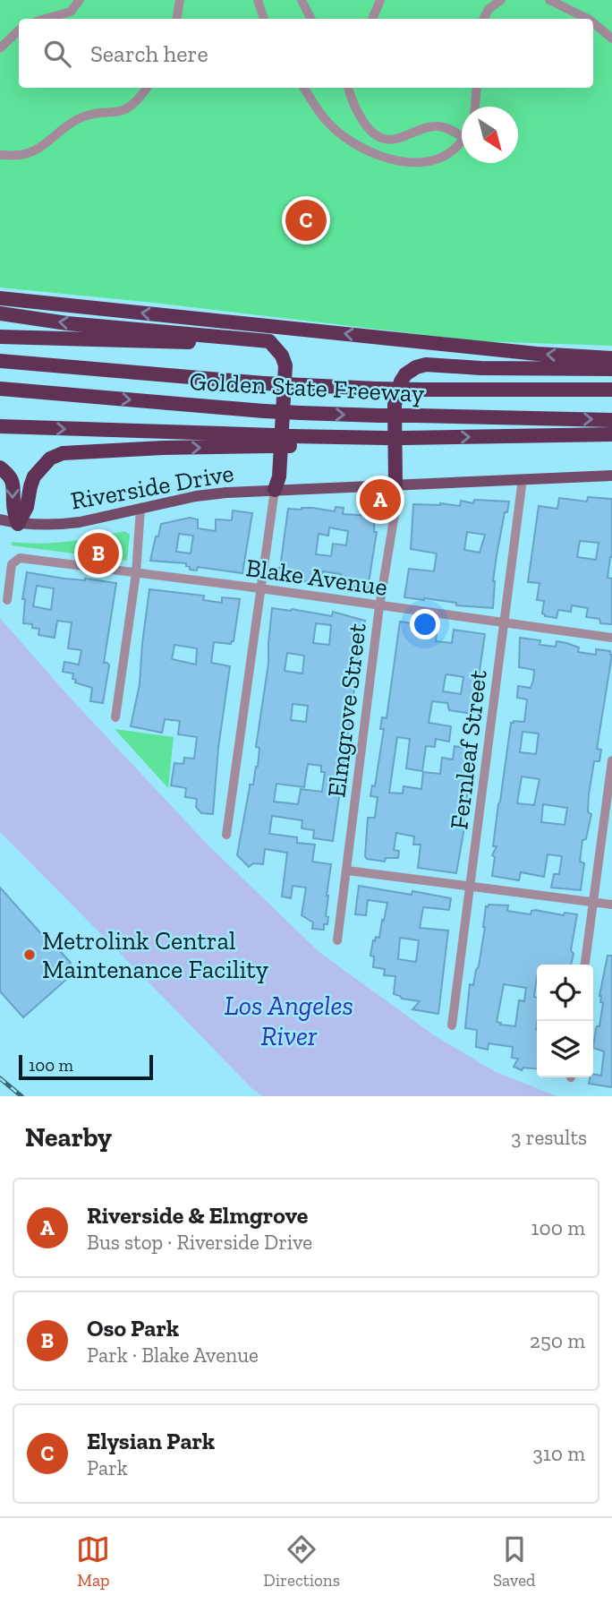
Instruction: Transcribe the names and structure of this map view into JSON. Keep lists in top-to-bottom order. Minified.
{"streets":{"highway":["Golden State Freeway"],"main road":["Riverside Drive"],"street":["Blake Avenue","Elmgrove Street","Fernleaf Street"]},"crossings":[["Riverside Drive","Elmgrove Street"],["Riverside Drive","Fernleaf Street"],["Blake Avenue","Elmgrove Street"],["Blake Avenue","Fernleaf Street"]],"water":["Los Angeles River"],"places":["Metrolink Central Maintenance Facility"],"scale_bar":"100 m","north":"bottom right","page":{"search":"Search here","pins":["C","A","B"],"scale":"100 m","heading":["Nearby","3 results"],"list":[{"mark":"A","name":"Riverside & Elmgrove","note":"Bus stop · Riverside Drive","value":"100 m"},{"mark":"B","name":"Oso Park","note":"Park · Blake Avenue","value":"250 m"},{"mark":"C","name":"Elysian Park","note":"Park","value":"310 m"}],"nav":["Map","Directions","Saved"]}}
